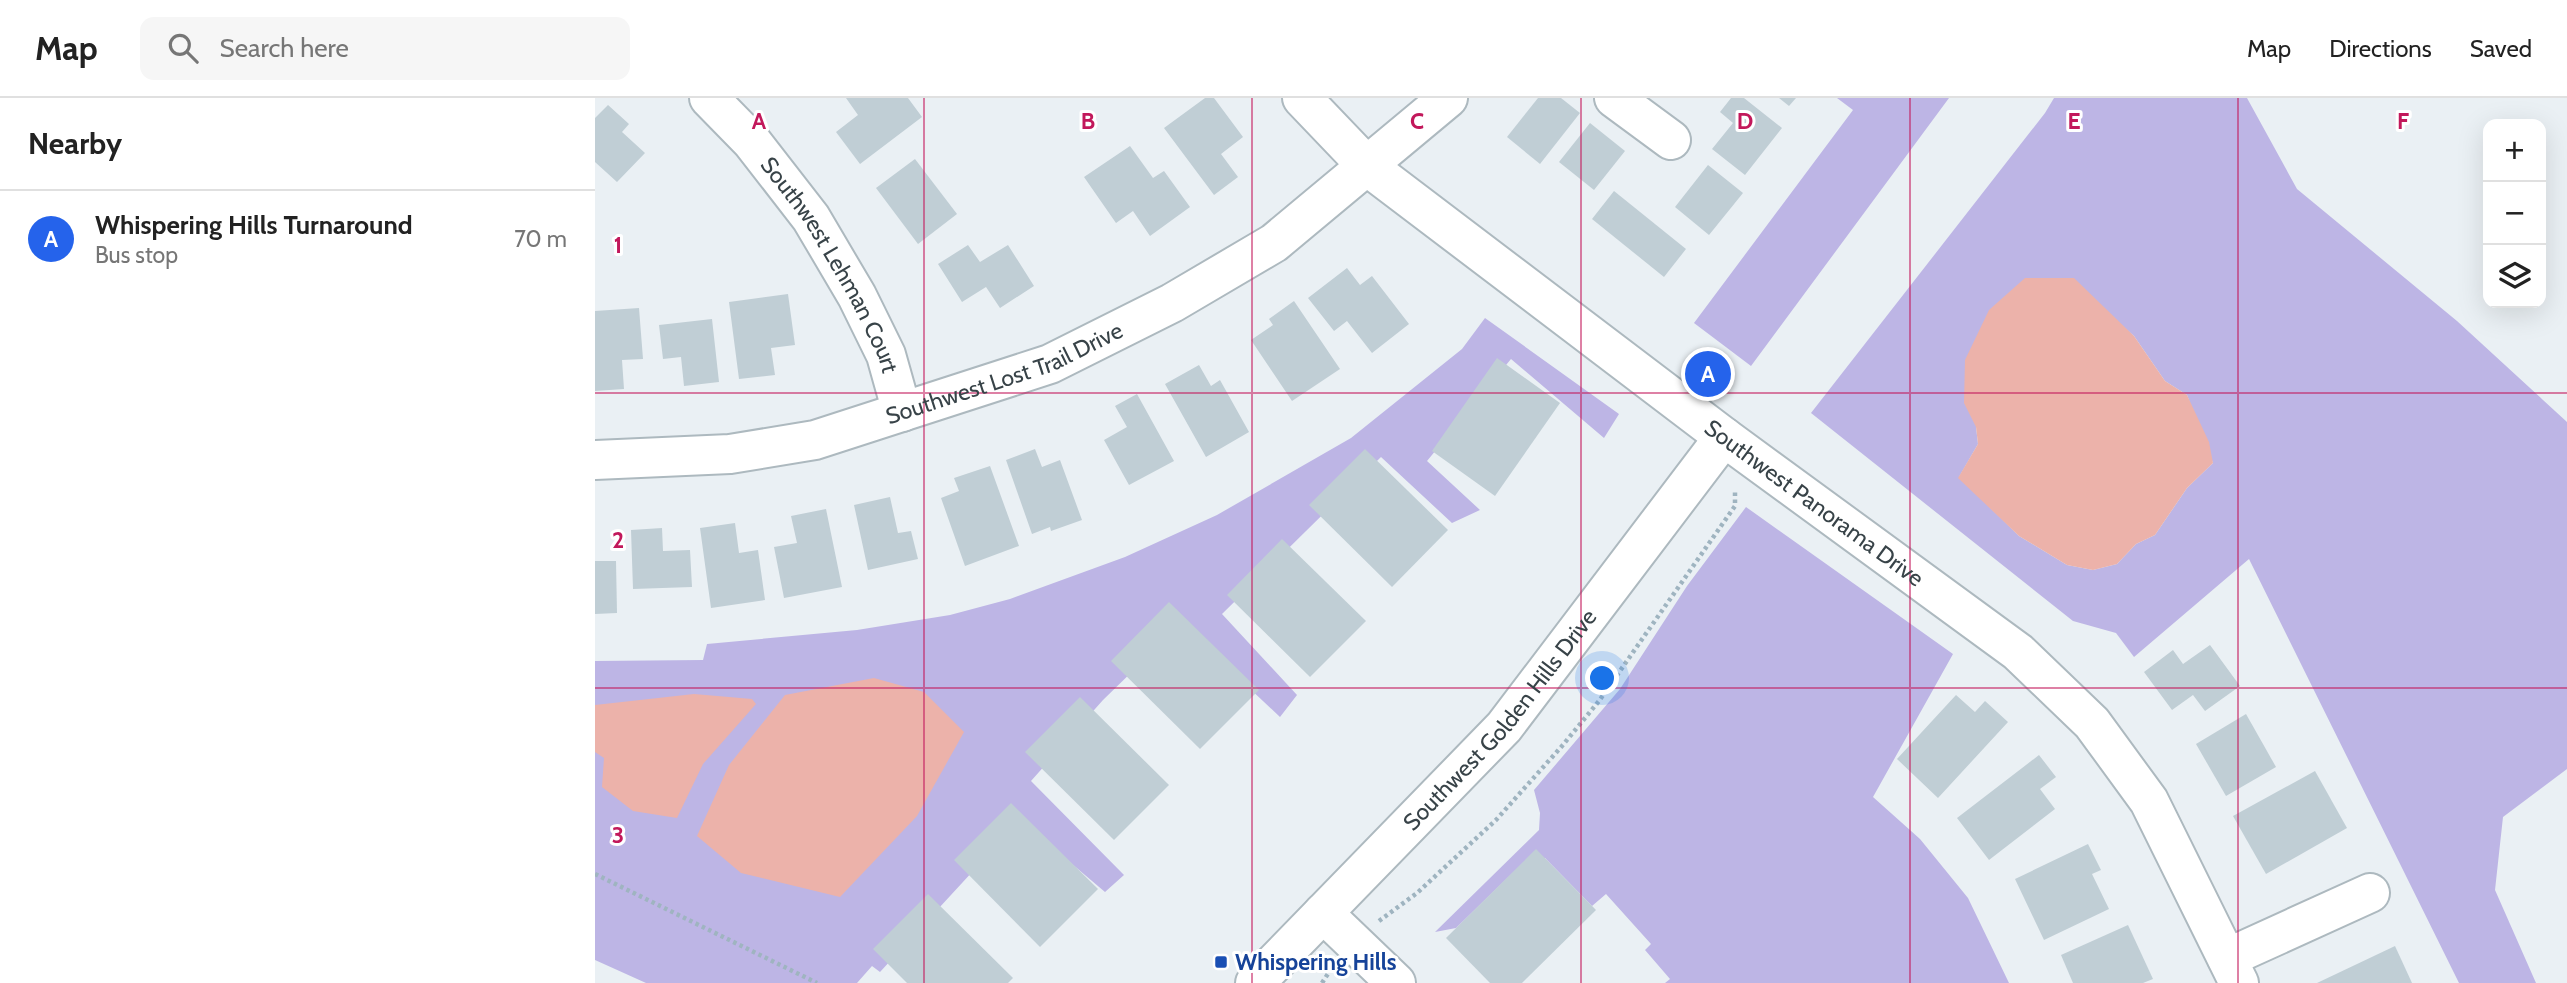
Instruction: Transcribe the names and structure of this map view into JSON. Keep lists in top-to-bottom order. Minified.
{"streets":{"street":["Southwest Lehman Court","Southwest Lost Trail Drive","Southwest Panorama Drive","Southwest Golden Hills Drive"]},"crossings":[["Southwest Lehman Court","Southwest Lost Trail Drive"],["Southwest Lost Trail Drive","Southwest Panorama Drive"],["Southwest Panorama Drive","Southwest Golden Hills Drive"]],"places":{"transit":["Whispering Hills"]},"page":{"header":"Map","search":"Search here","nav":["Map","Directions","Saved"],"heading":"Nearby","map_buttons":["+","−"],"list":[{"mark":"A","name":"Whispering Hills Turnaround","note":"Bus stop","value":"70 m"}],"pins":"A"},"grid":{"columns":["A","B","C","D","E","F"],"rows":["1","2","3"]}}
